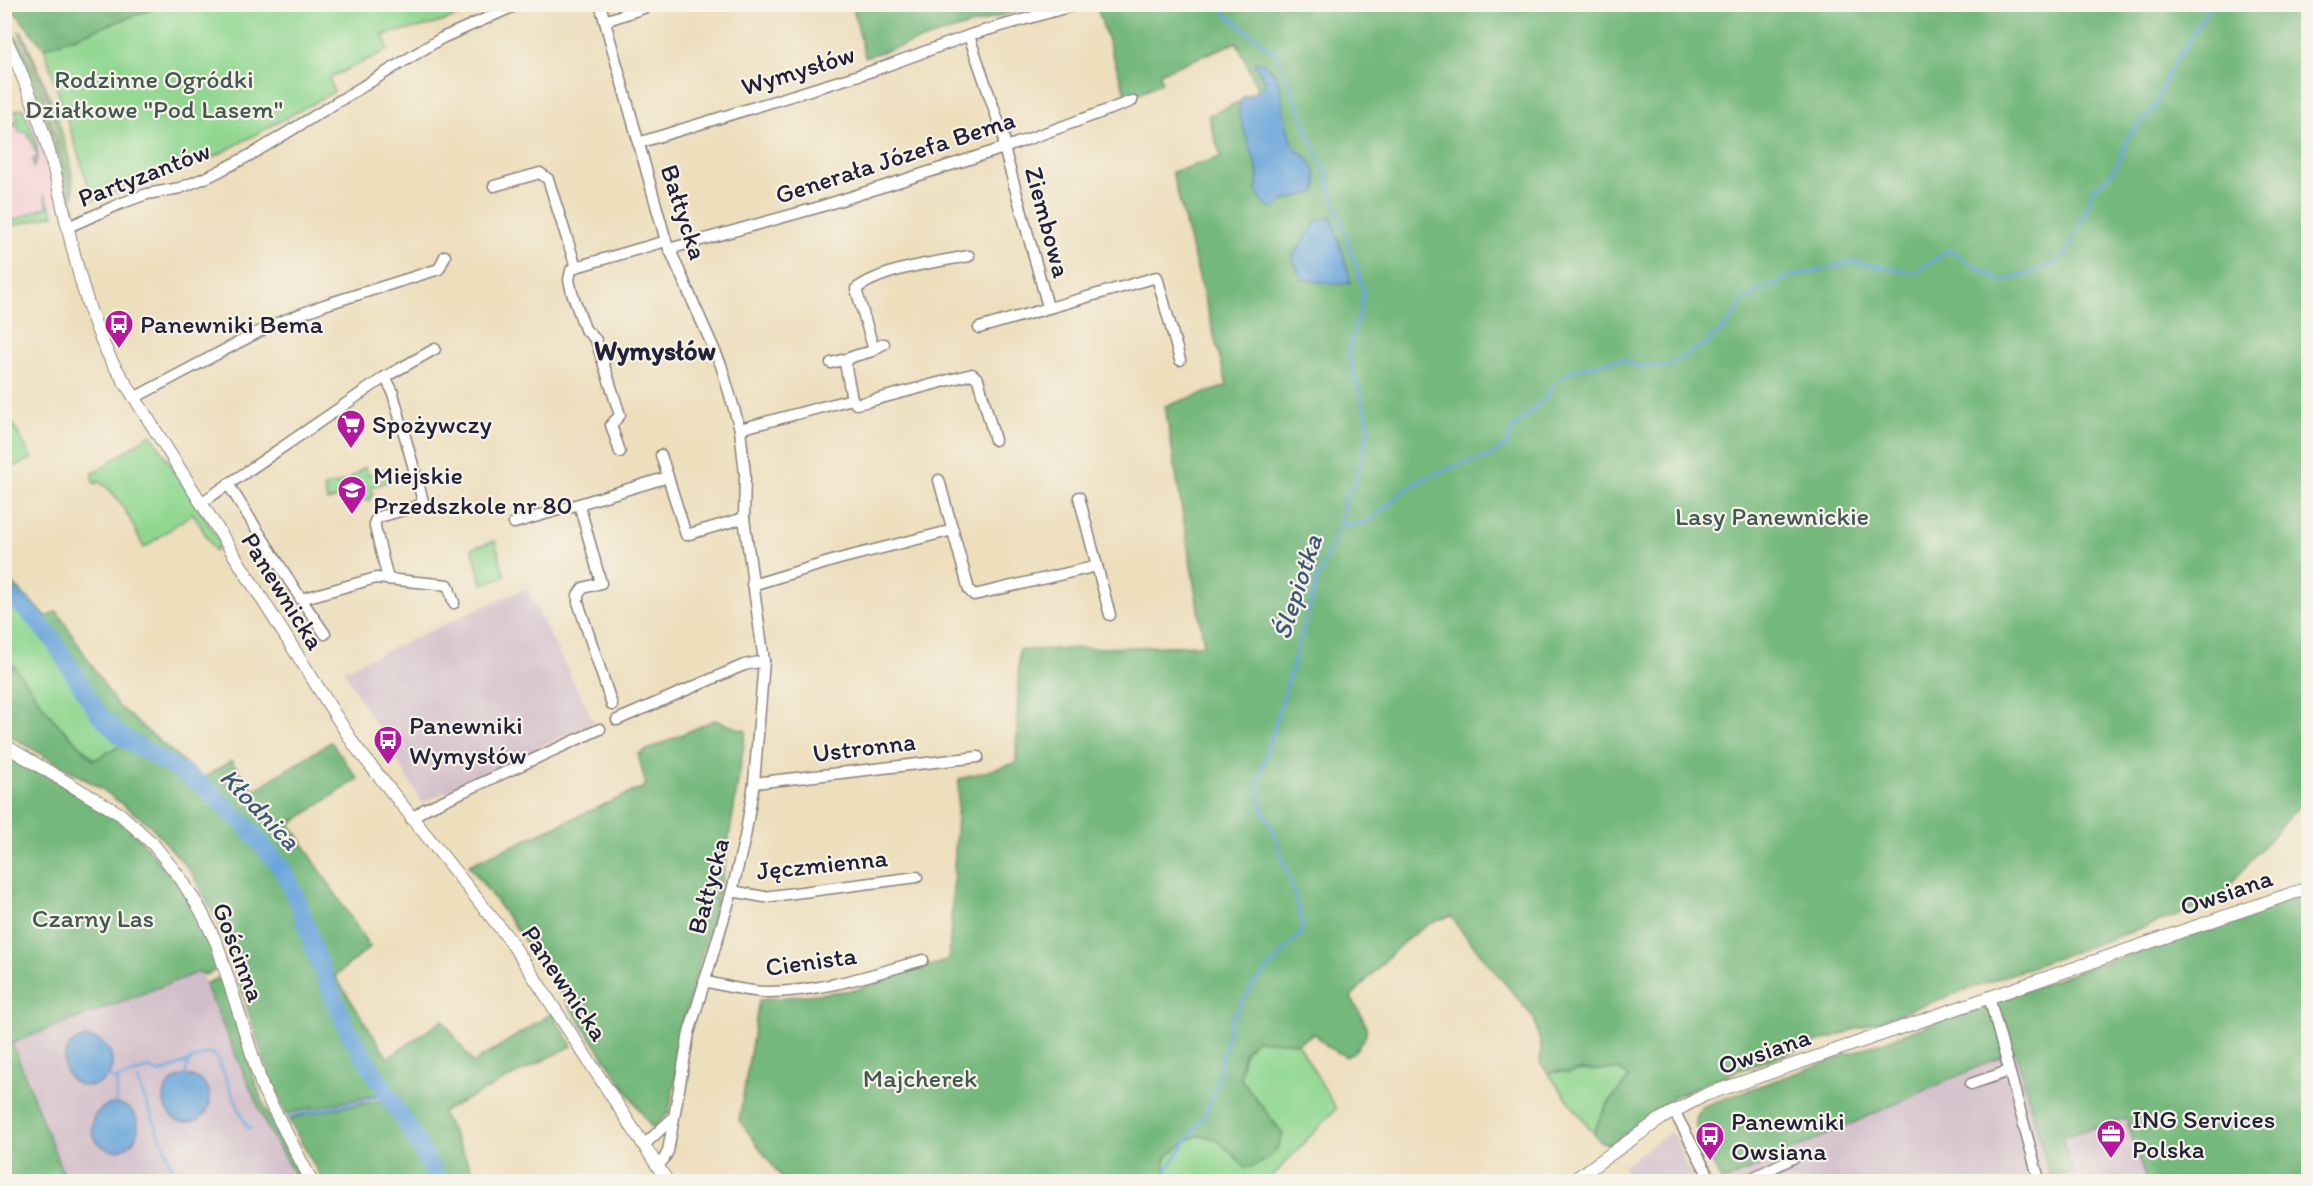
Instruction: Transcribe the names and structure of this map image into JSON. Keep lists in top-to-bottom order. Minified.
{"streets":{"street":["Wymysłów","Generała Józefa Bema","Partyzantów","Bałtycka","Ziembowa","Panewnicka","Ustronna","Jęczmienna","Owsiana","Gościnna","Cienista"]},"crossings":[["Wymysłów","Bałtycka"],["Generała Józefa Bema","Bałtycka"],["Generała Józefa Bema","Ziembowa"],["Partyzantów","Panewnicka"],["Bałtycka","Panewnicka"],["Bałtycka","Ustronna"],["Bałtycka","Jęczmienna"],["Bałtycka","Cienista"]],"districts":["Wymysłów"],"water":["Ślepiotka","Kłodnica"],"parks":["Rodzinne Ogródki Działkowe \"Pod Lasem\"","Lasy Panewnickie","Czarny Las","Majcherek"],"places":{"bus stop":["Panewniki Bema","Panewniki Wymysłów","Panewniki Owsiana"],"supermarket":["Spożywczy"],"school or university":["Miejskie Przedszkole nr 80"],"office":["ING Services Polska"]}}
